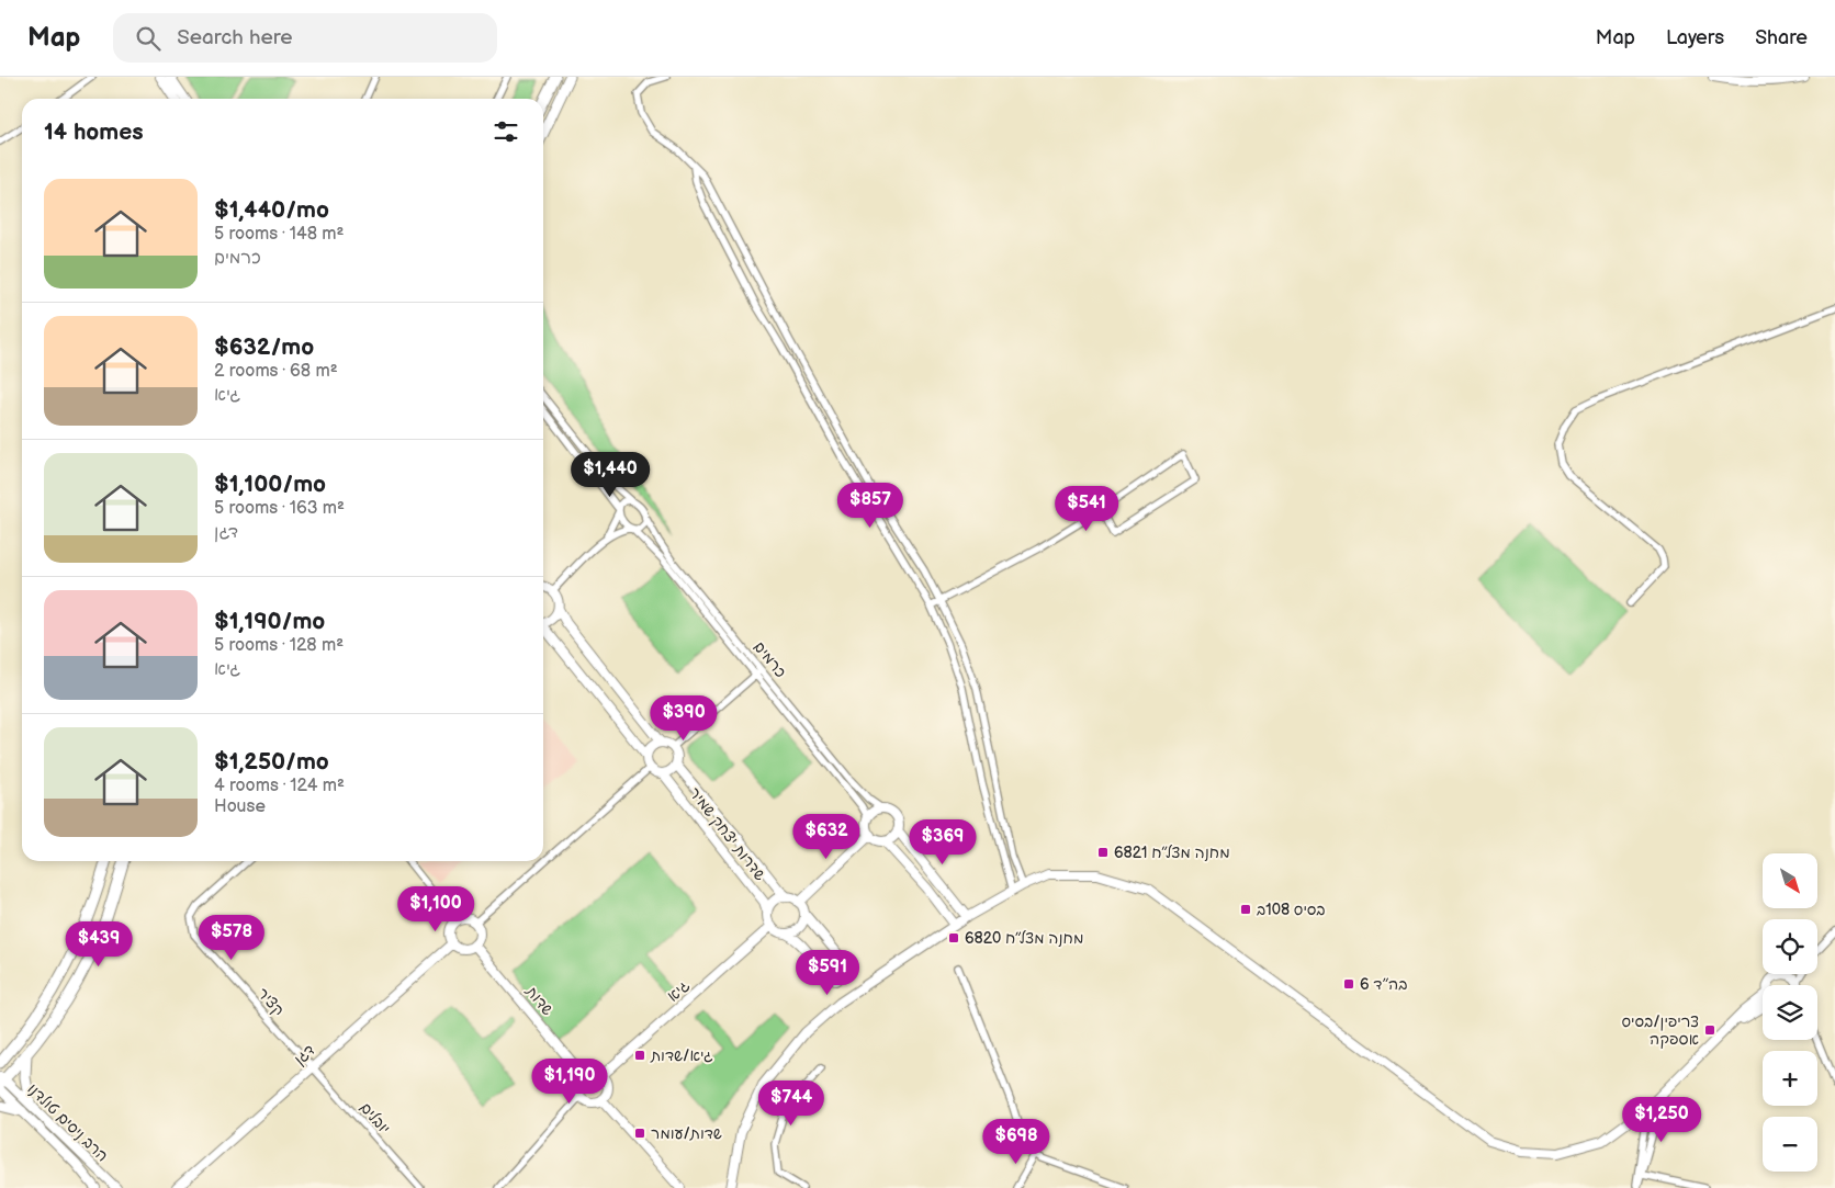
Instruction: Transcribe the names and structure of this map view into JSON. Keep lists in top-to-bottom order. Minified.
{"streets":{"street":["כרמים","שדרות יצחק שמיר","גיא","שדות","קציר","דגן","יובלים","הרב ניסים טולדנו"]},"crossings":[["שדרות יצחק שמיר","גיא"],["גיא","שדות"],["שדות","דגן"],["קציר","דגן"],["קציר","יובלים"],["דגן","יובלים"]],"places":{"transit":["מחנה מצל״ח 6821","בסיס 108ב","מחנה מצל״ח 6820","בה״ד 6","צריפין/בסיס אספקה","גיא/שדות","שדות/עומר"]},"north":"bottom right","page":{"header":"Map","search":"Search here","nav":["Map","Layers","Share"],"heading":"14 homes","list":[{"name":"$1,440/mo","note":"5 rooms · 148 m² · כרמים"},{"name":"$632/mo","note":"2 rooms · 68 m² · גיא"},{"name":"$1,100/mo","note":"5 rooms · 163 m² · דגן"},{"name":"$1,190/mo","note":"5 rooms · 128 m² · גיא"},{"name":"$1,250/mo","note":"4 rooms · 124 m² · House"}],"price":["$1,440","$857","$541","$390","$632","$369","$1,100","$578","$439","$591","$1,190","$744","$1,250","$698"],"map_buttons":["+","−"]}}
